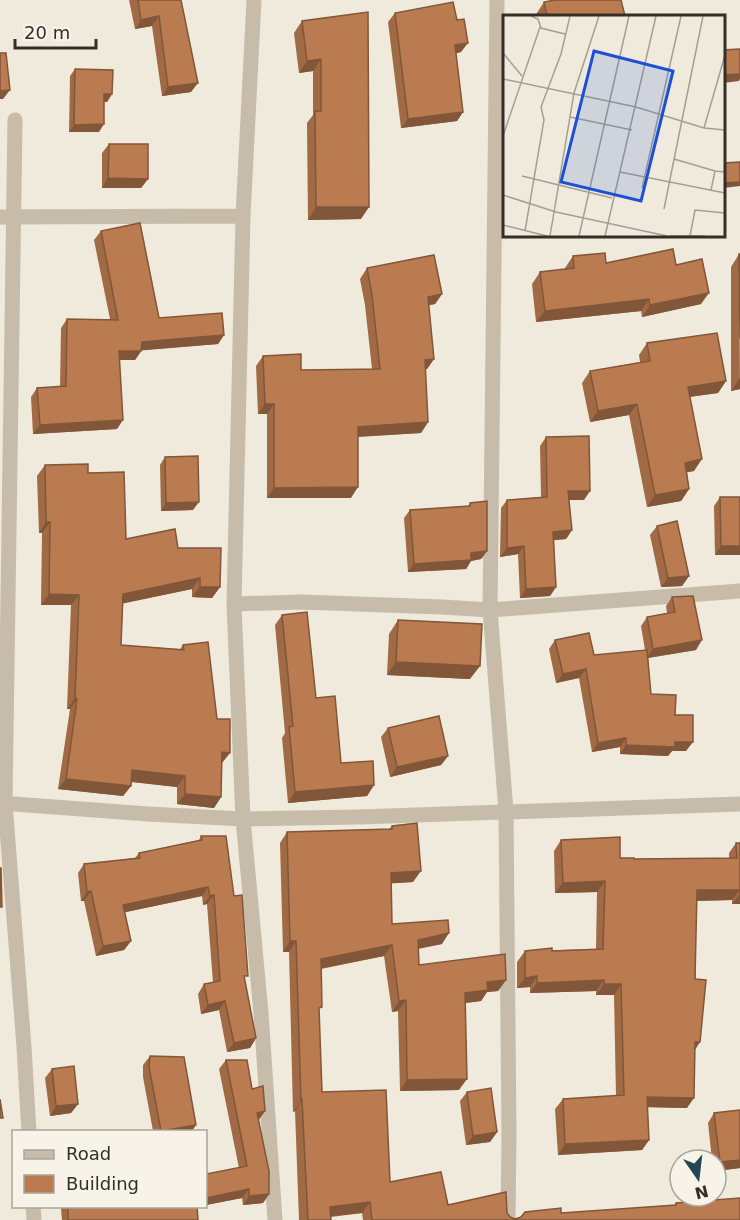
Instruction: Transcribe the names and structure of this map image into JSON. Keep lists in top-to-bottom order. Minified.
{"legend":["Road","Building"],"scale_bar":"20 m","north":"bottom"}
